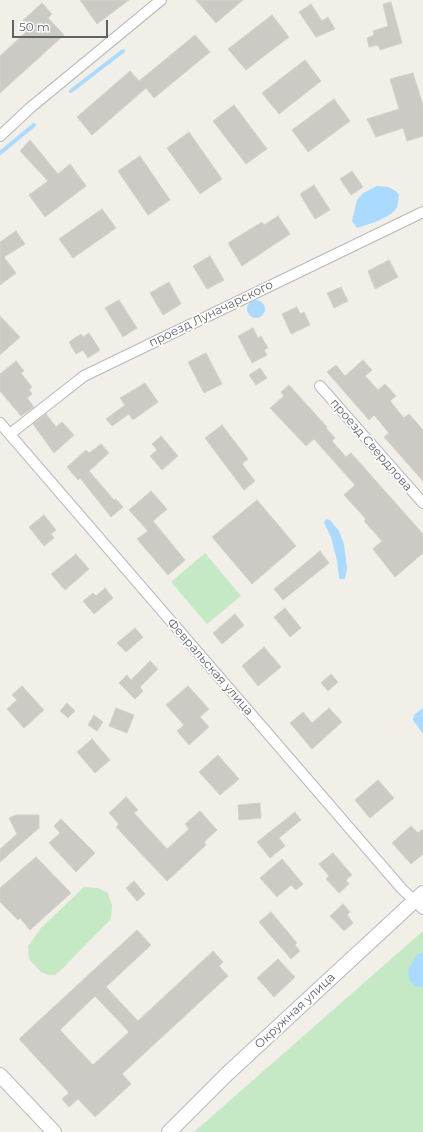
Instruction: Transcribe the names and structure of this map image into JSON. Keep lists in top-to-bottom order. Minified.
{"streets":{"main road":["Окружная улица"],"street":["проезд Луначарского","проезд Свердлова","Февральская улица"]},"crossings":[["проезд Луначарского","Февральская улица"],["Февральская улица","Окружная улица"]],"scale_bar":"50 m"}
